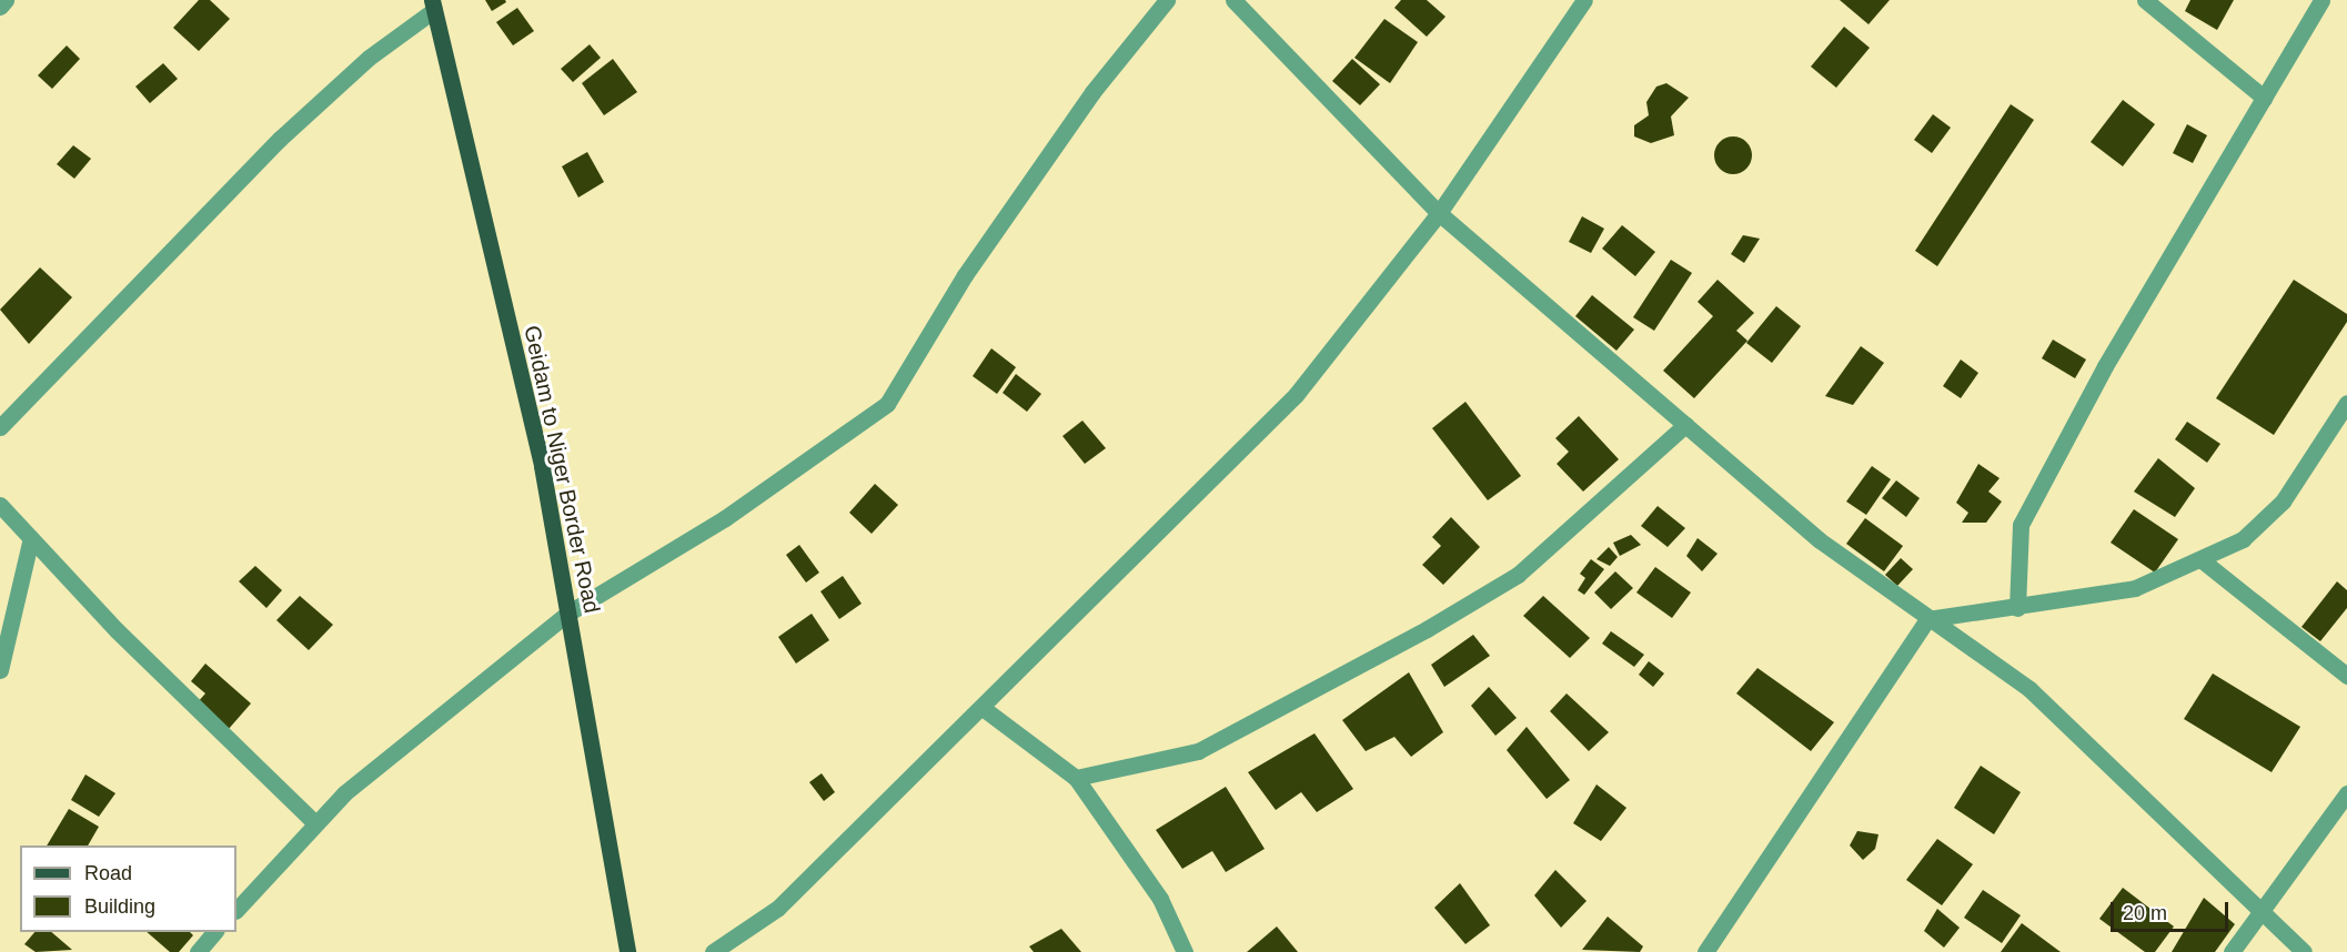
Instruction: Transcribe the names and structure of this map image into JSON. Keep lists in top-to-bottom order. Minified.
{"streets":{"main road":["Geidam to Niger Border Road"]},"legend":["Road","Building"],"scale_bar":"20 m"}
